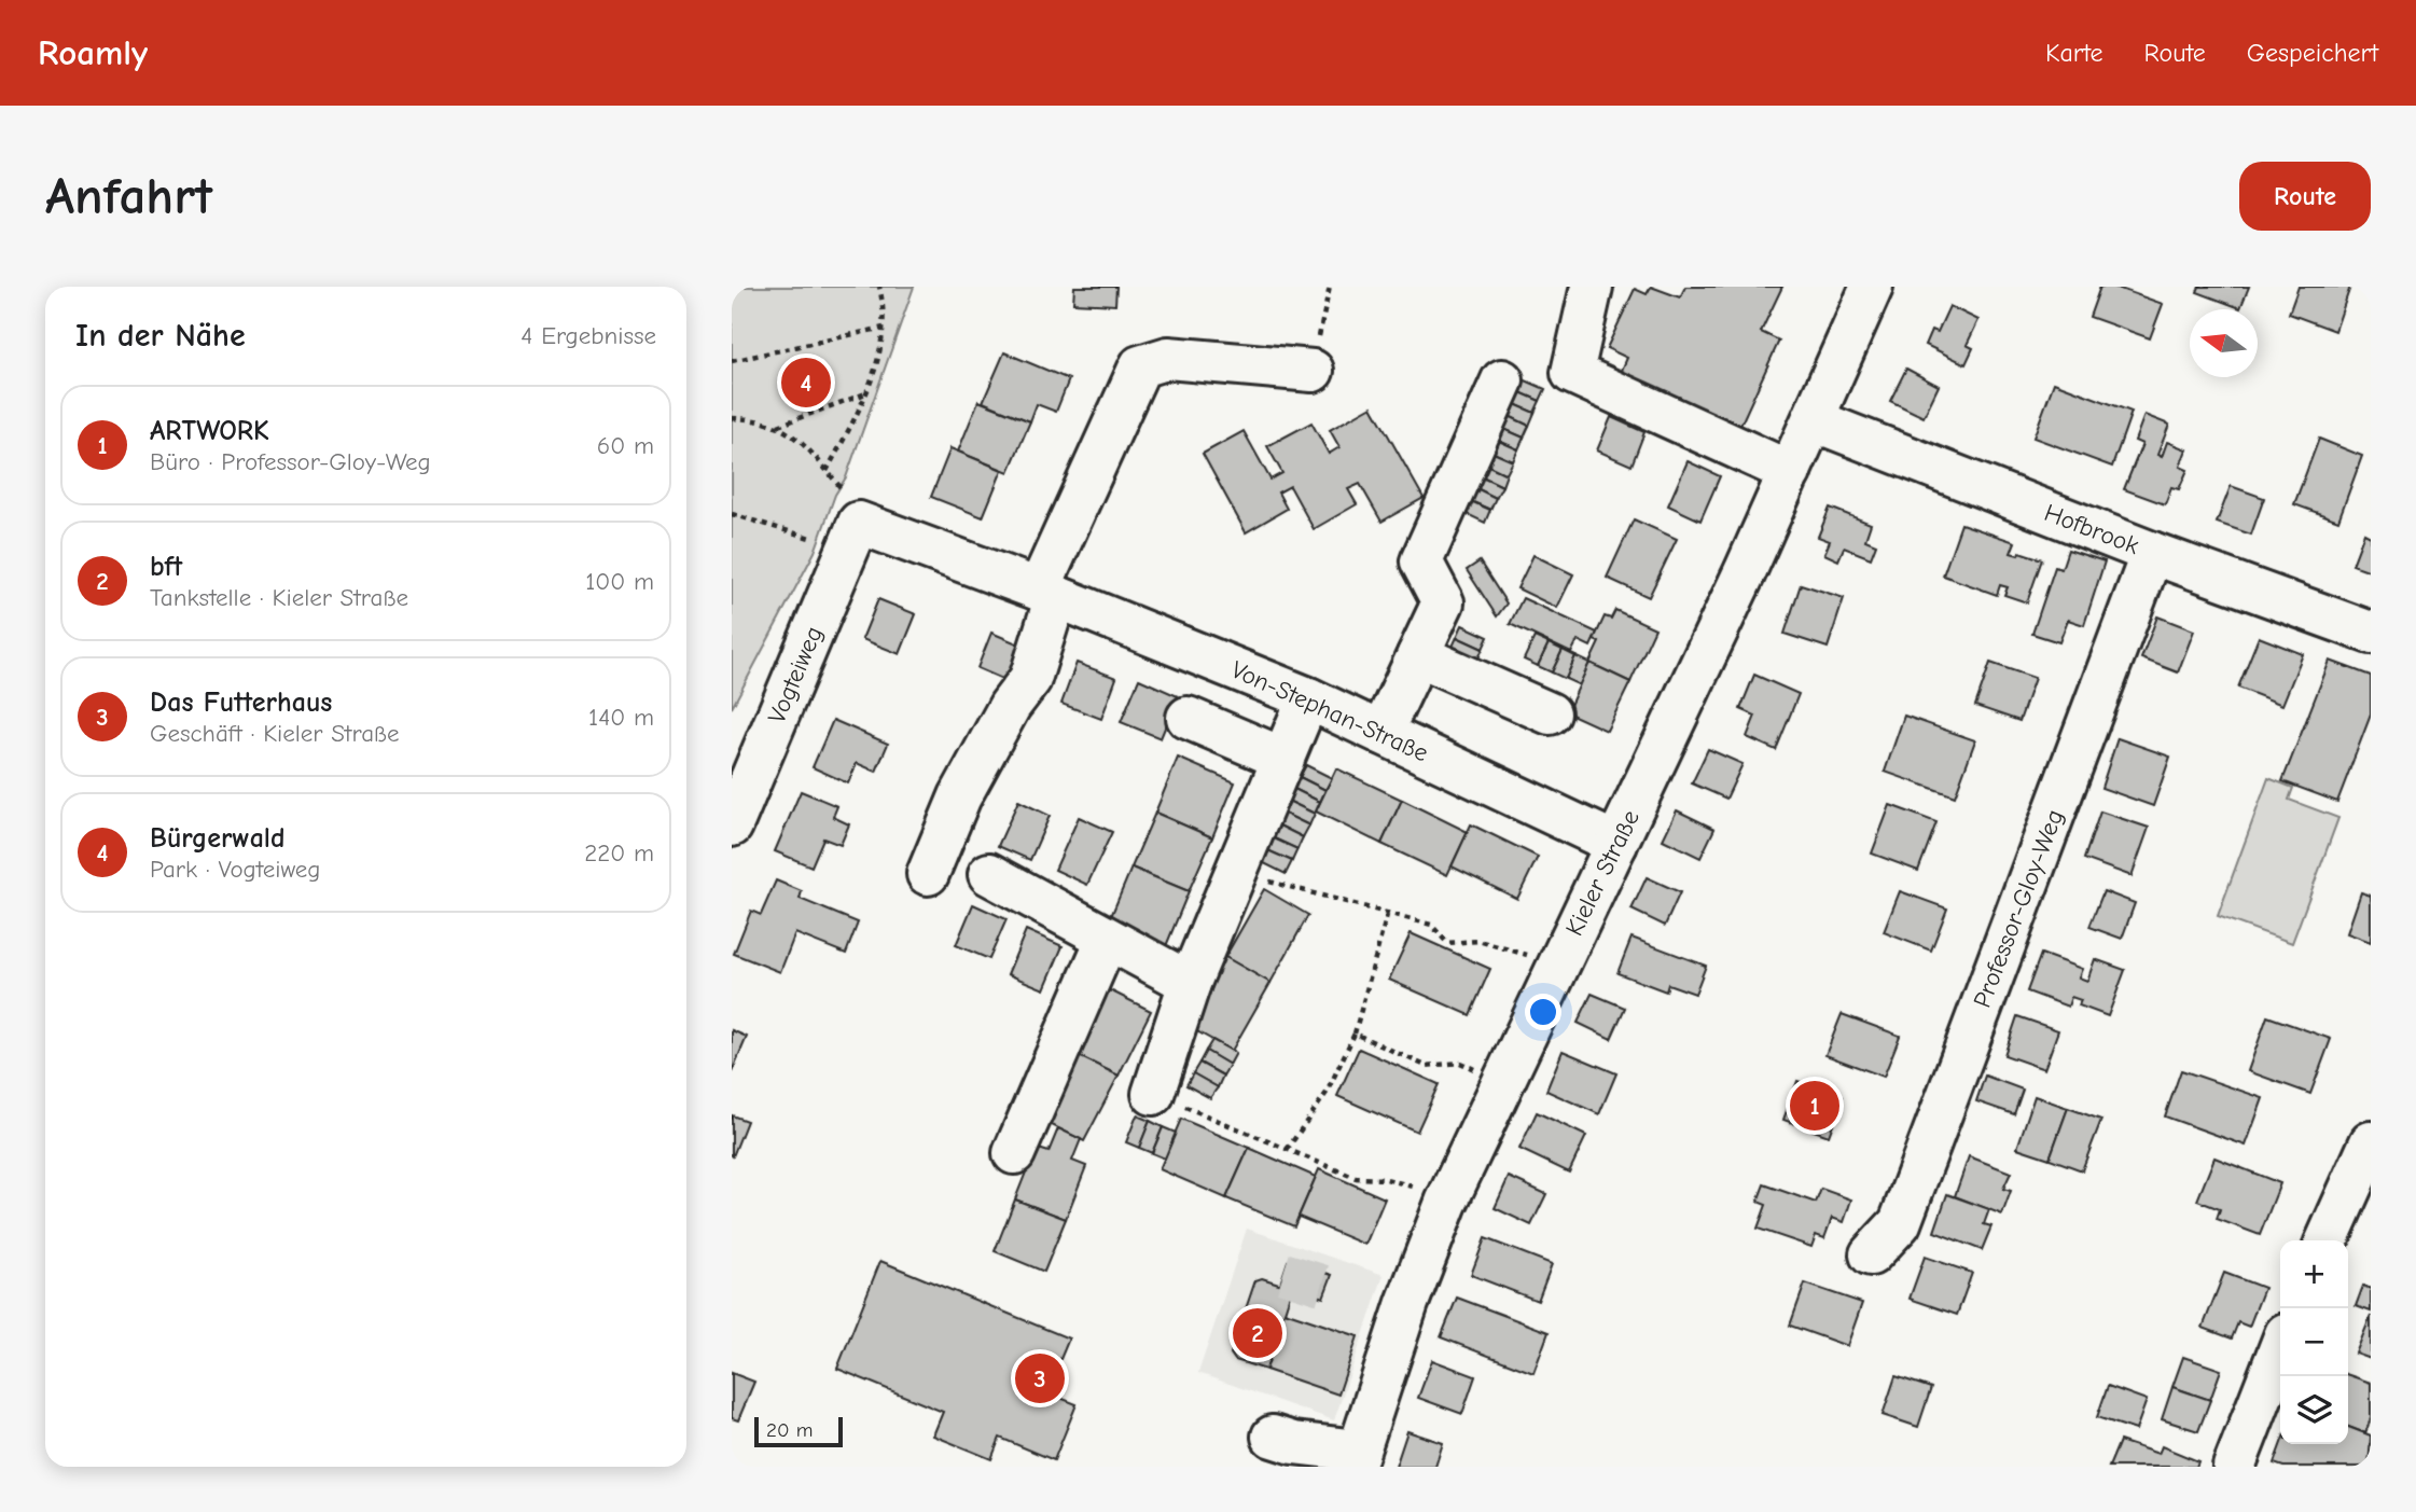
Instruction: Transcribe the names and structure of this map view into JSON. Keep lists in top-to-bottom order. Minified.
{"streets":{"street":["Hofbrook","Vogteiweg","Von-Stephan-Straße","Kieler Straße","Professor-Gloy-Weg"]},"crossings":[["Hofbrook","Kieler Straße"],["Hofbrook","Professor-Gloy-Weg"],["Vogteiweg","Von-Stephan-Straße"],["Von-Stephan-Straße","Kieler Straße"]],"scale_bar":"20 m","north":"left","page":{"header":"Roamly","nav":["Karte","Route","Gespeichert"],"buttons":"Route","title":"Anfahrt","heading":["In der Nähe","4 Ergebnisse"],"pins":["4","1","2","3"],"list":[{"mark":"1","name":"ARTWORK","note":"Büro · Professor-Gloy-Weg","value":"60 m"},{"mark":"2","name":"bft","note":"Tankstelle · Kieler Straße","value":"100 m"},{"mark":"3","name":"Das Futterhaus","note":"Geschäft · Kieler Straße","value":"140 m"},{"mark":"4","name":"Bürgerwald","note":"Park · Vogteiweg","value":"220 m"}],"map_buttons":["+","−"],"scale":"20 m"}}
